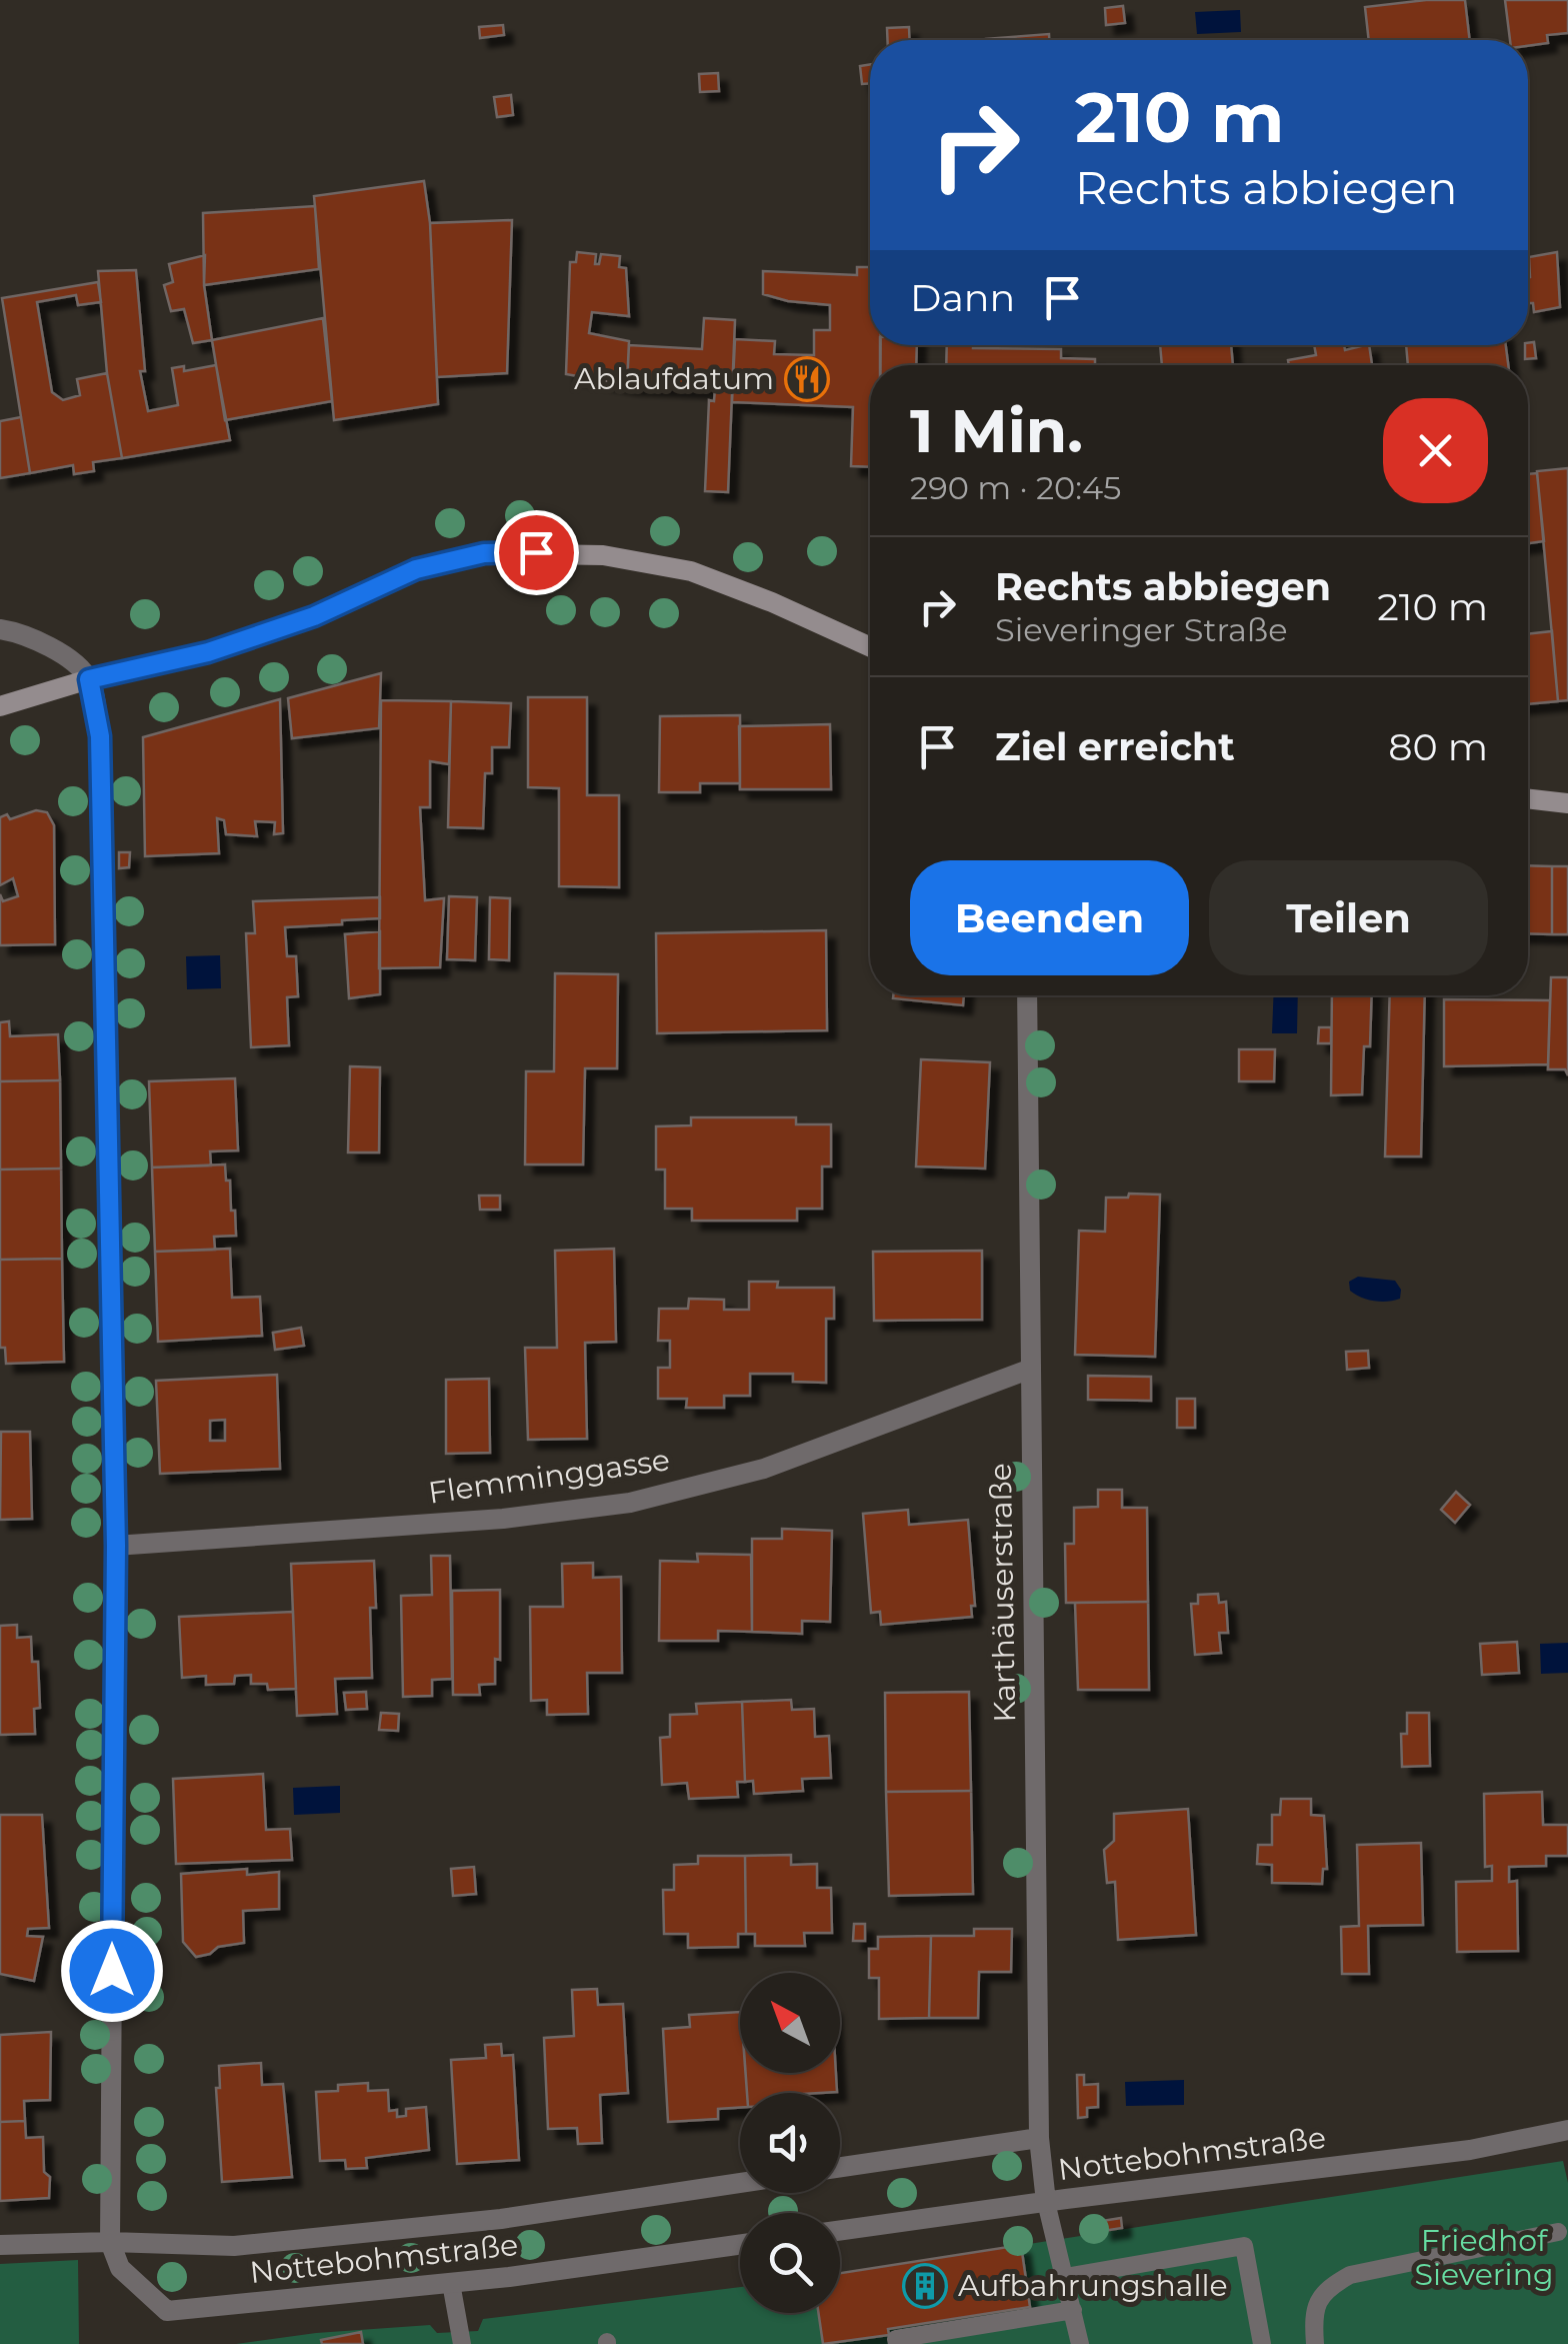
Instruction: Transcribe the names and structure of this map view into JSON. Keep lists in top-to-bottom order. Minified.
{"streets":{"street":["Flemminggasse","Karthäuserstraße","Nottebohmstraße"]},"crossings":[["Flemminggasse","Karthäuserstraße"],["Karthäuserstraße","Nottebohmstraße"]],"parks":["Friedhof Sievering"],"places":{"restaurant":["Ablaufdatum"],"building":["Aufbahrungshalle"]},"north":"top left","page":{"turn":["210 m","Rechts abbiegen"],"then":"Dann","heading":["1 Min.","290 m · 20:45"],"list":[{"name":"Rechts abbiegen","note":"Sieveringer Straße","value":"210 m"},{"name":"Ziel erreicht","value":"80 m"}],"buttons":["Beenden","Teilen"]}}
